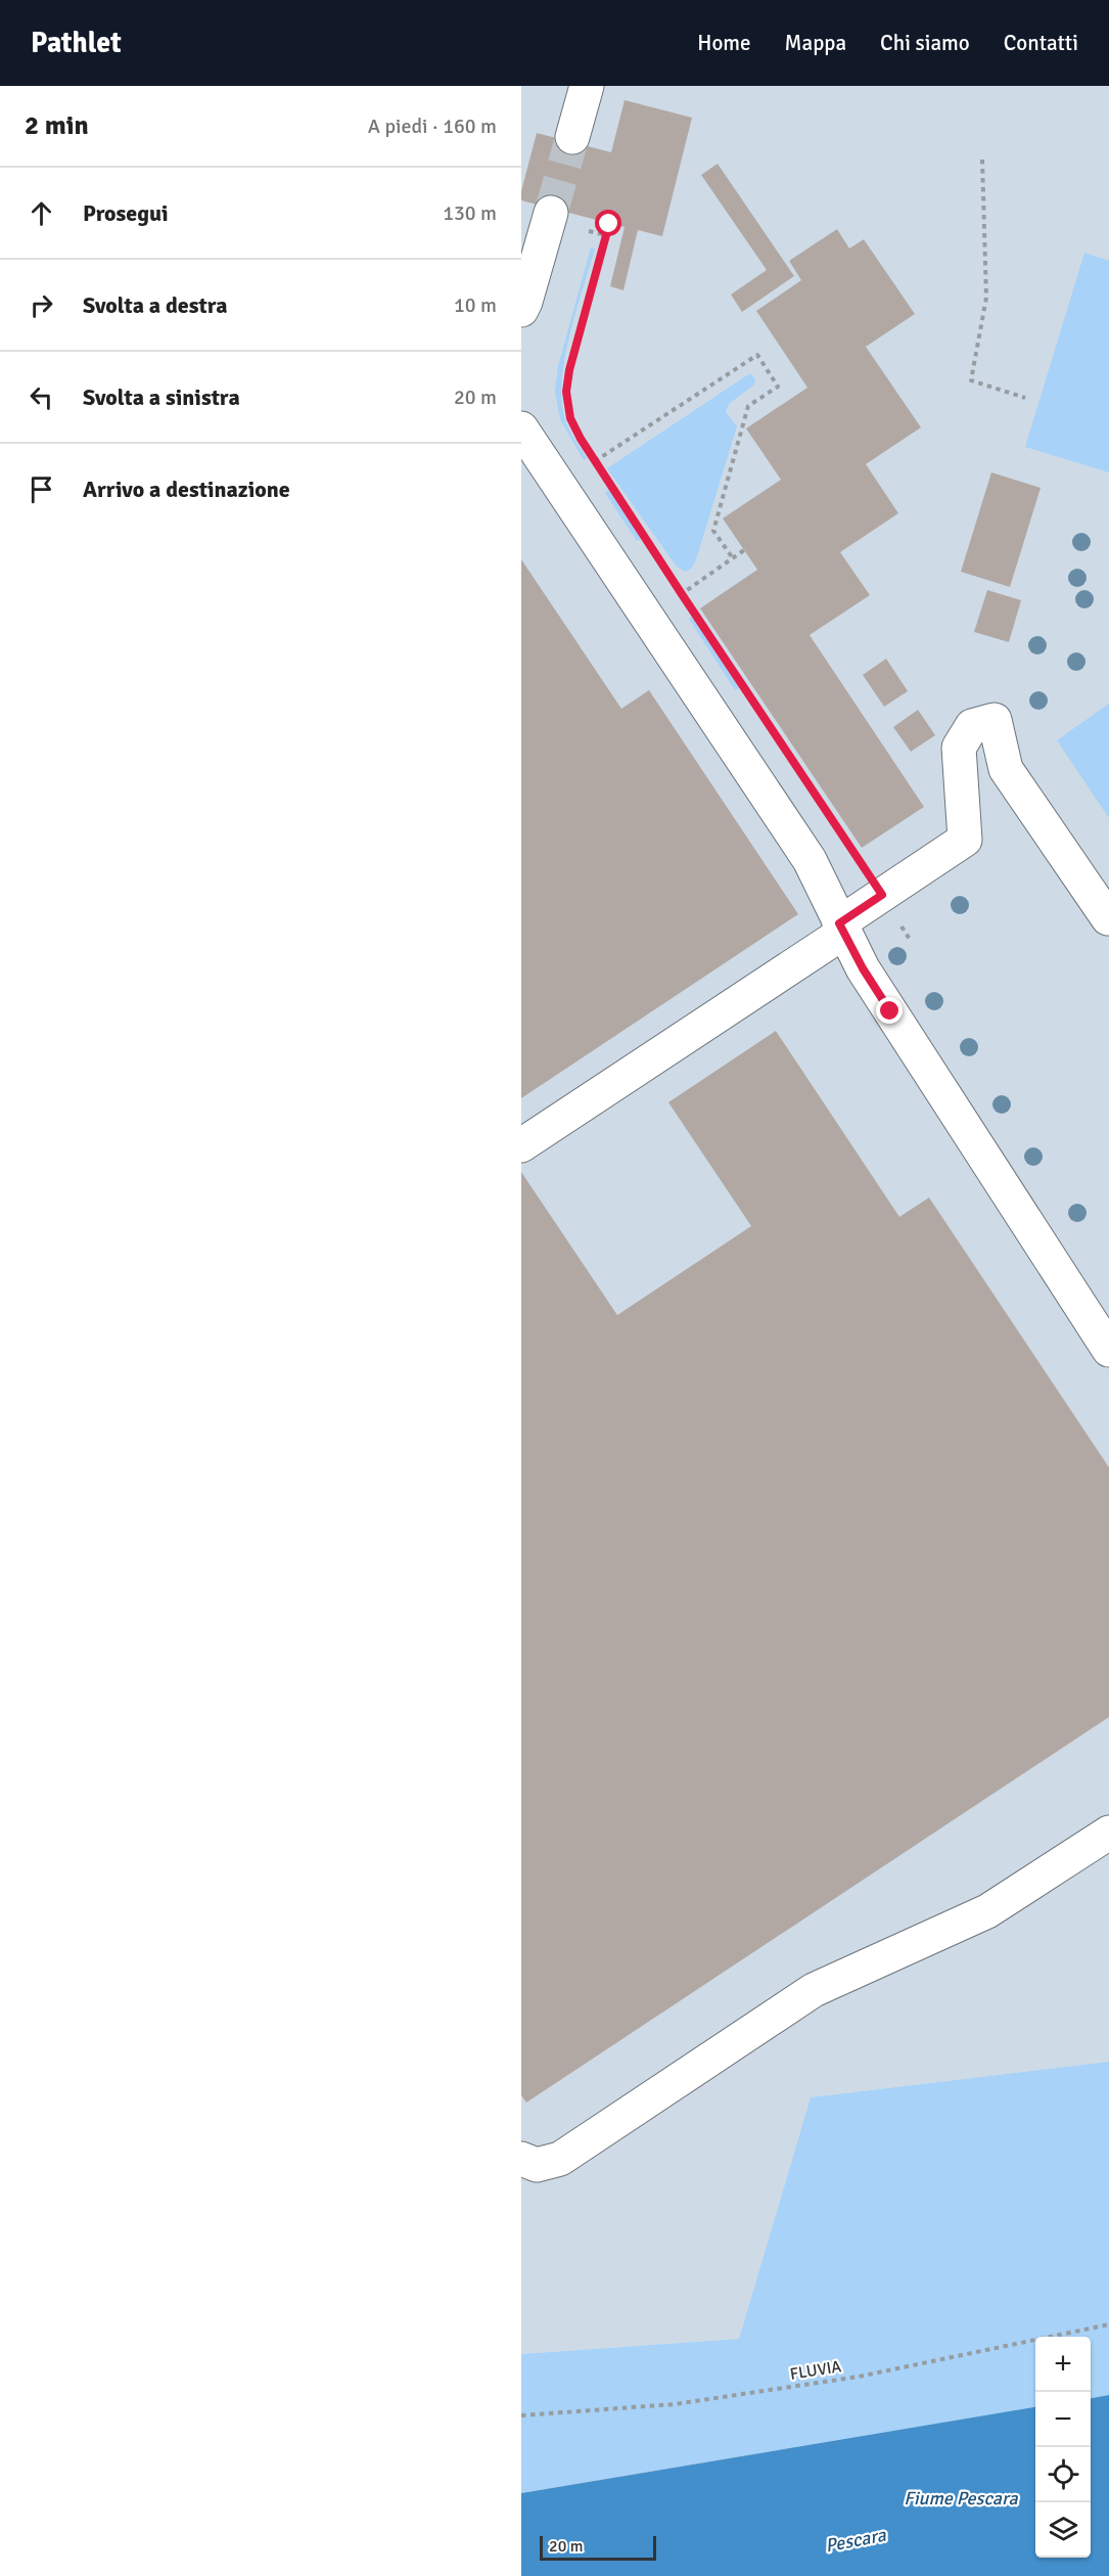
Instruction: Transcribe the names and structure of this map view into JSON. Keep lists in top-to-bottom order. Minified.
{"streets":{"path":["FLUVIA"]},"water":["Fiume Pescara","Pescara"],"scale_bar":"20 m","page":{"header":"Pathlet","nav":["Home","Mappa","Chi siamo","Contatti"],"heading":["2 min","A piedi · 160 m"],"list":[["Prosegui","130 m"],["Svolta a destra","10 m"],["Svolta a sinistra","20 m"],"Arrivo a destinazione"],"map_buttons":["+","−"],"scale":"20 m"}}
